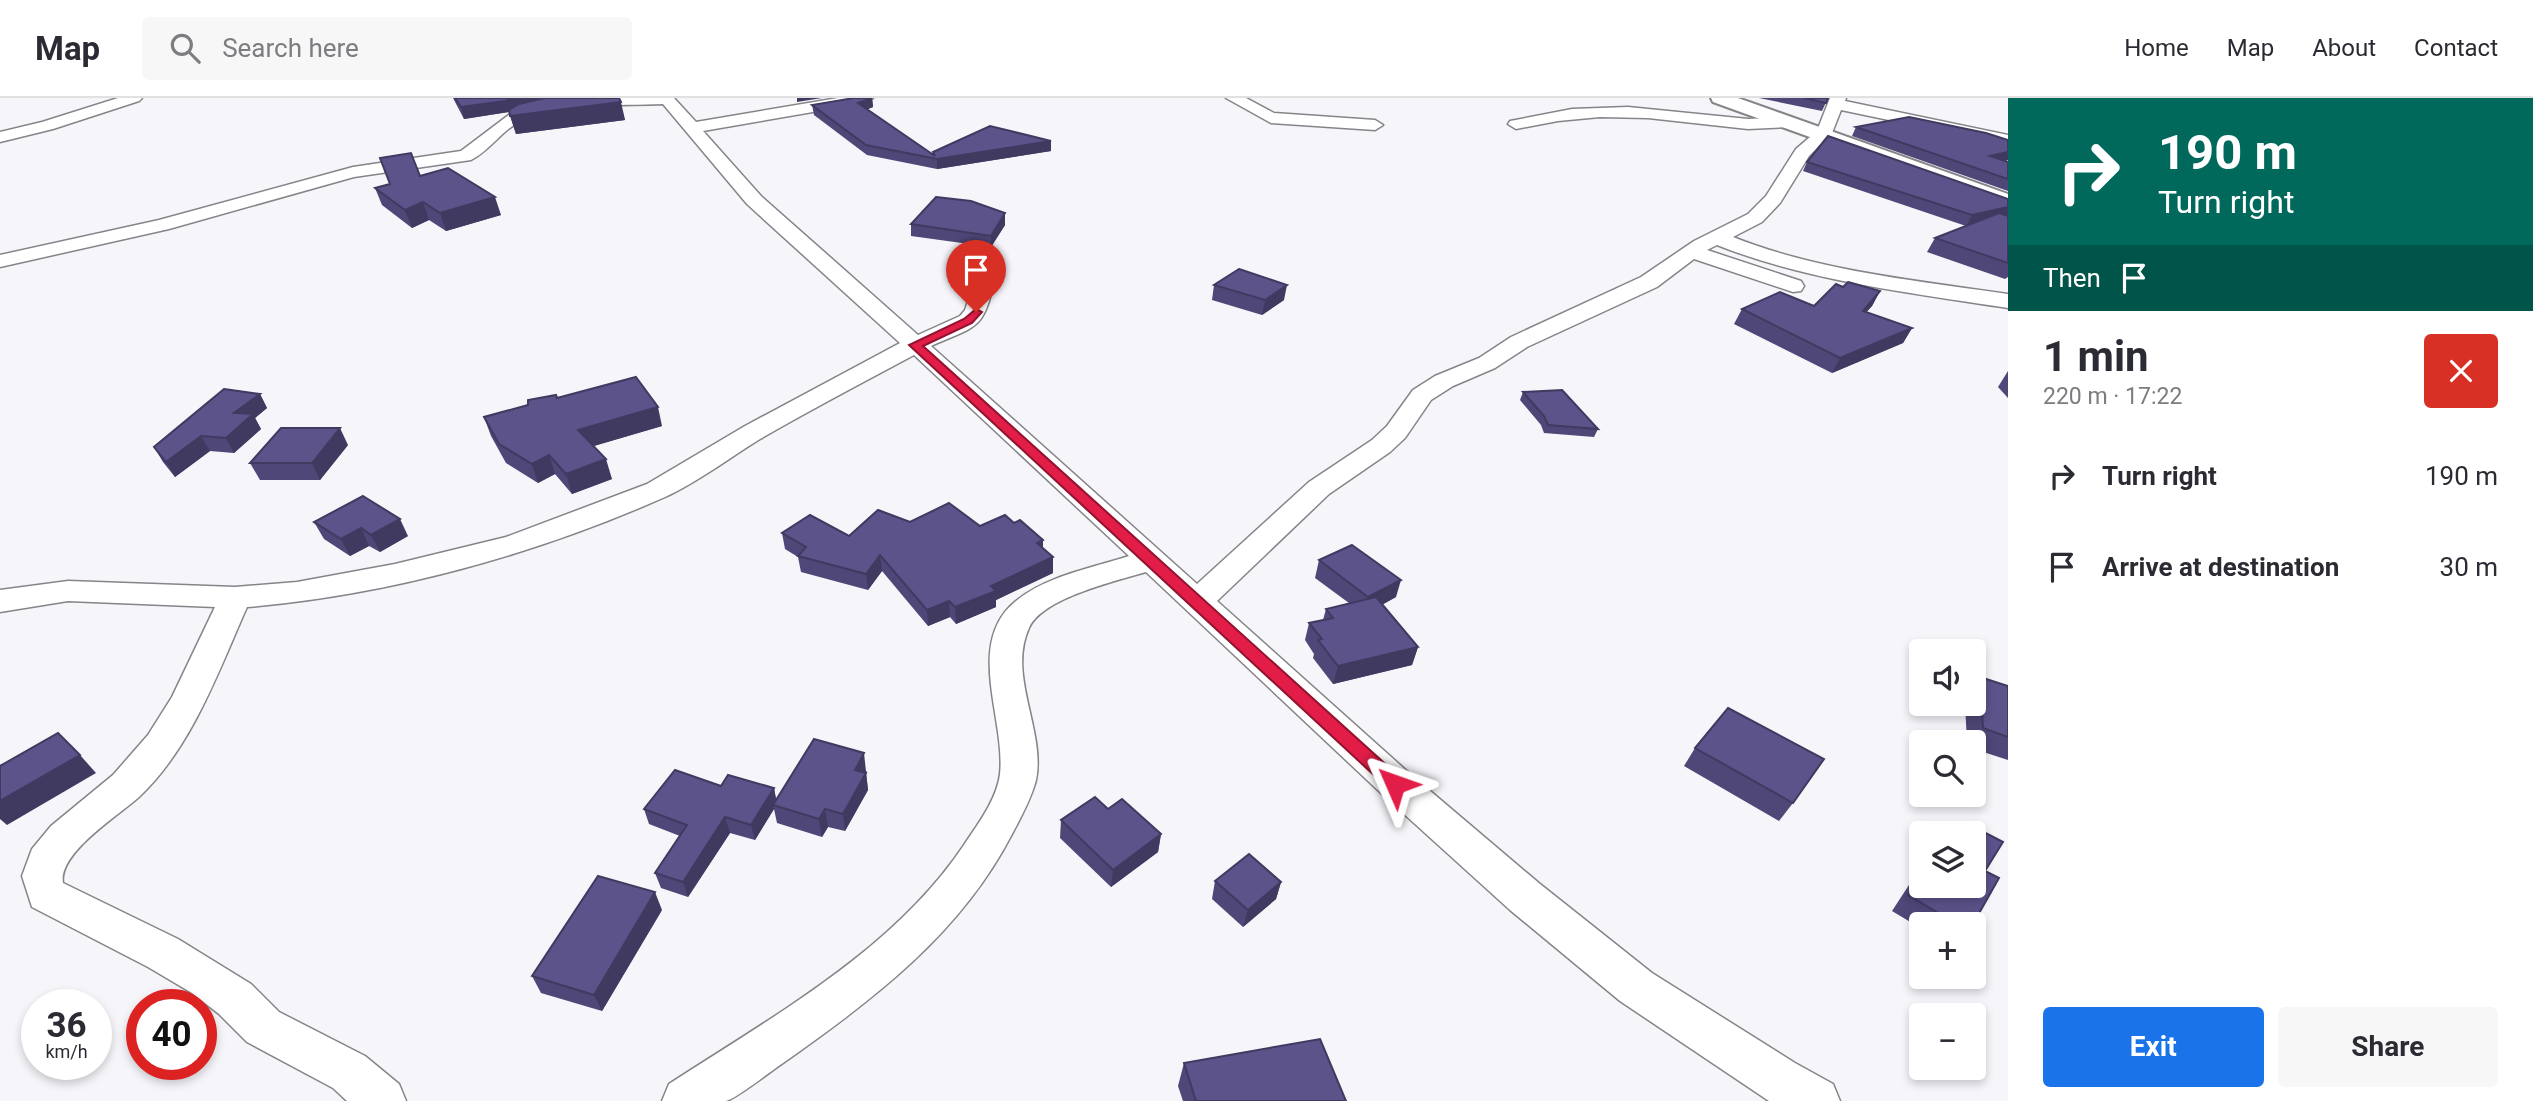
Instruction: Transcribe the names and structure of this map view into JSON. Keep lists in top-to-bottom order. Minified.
{"page":{"header":"Map","search":"Search here","nav":["Home","Map","About","Contact"],"turn":["190 m","Turn right"],"then":"Then","heading":["1 min","220 m · 17:22"],"list":[{"name":"Turn right","value":"190 m"},{"name":"Arrive at destination","value":"30 m"}],"map_buttons":["+","−"],"speed":"36 km/h","limit":"40","buttons":["Exit","Share"]}}
